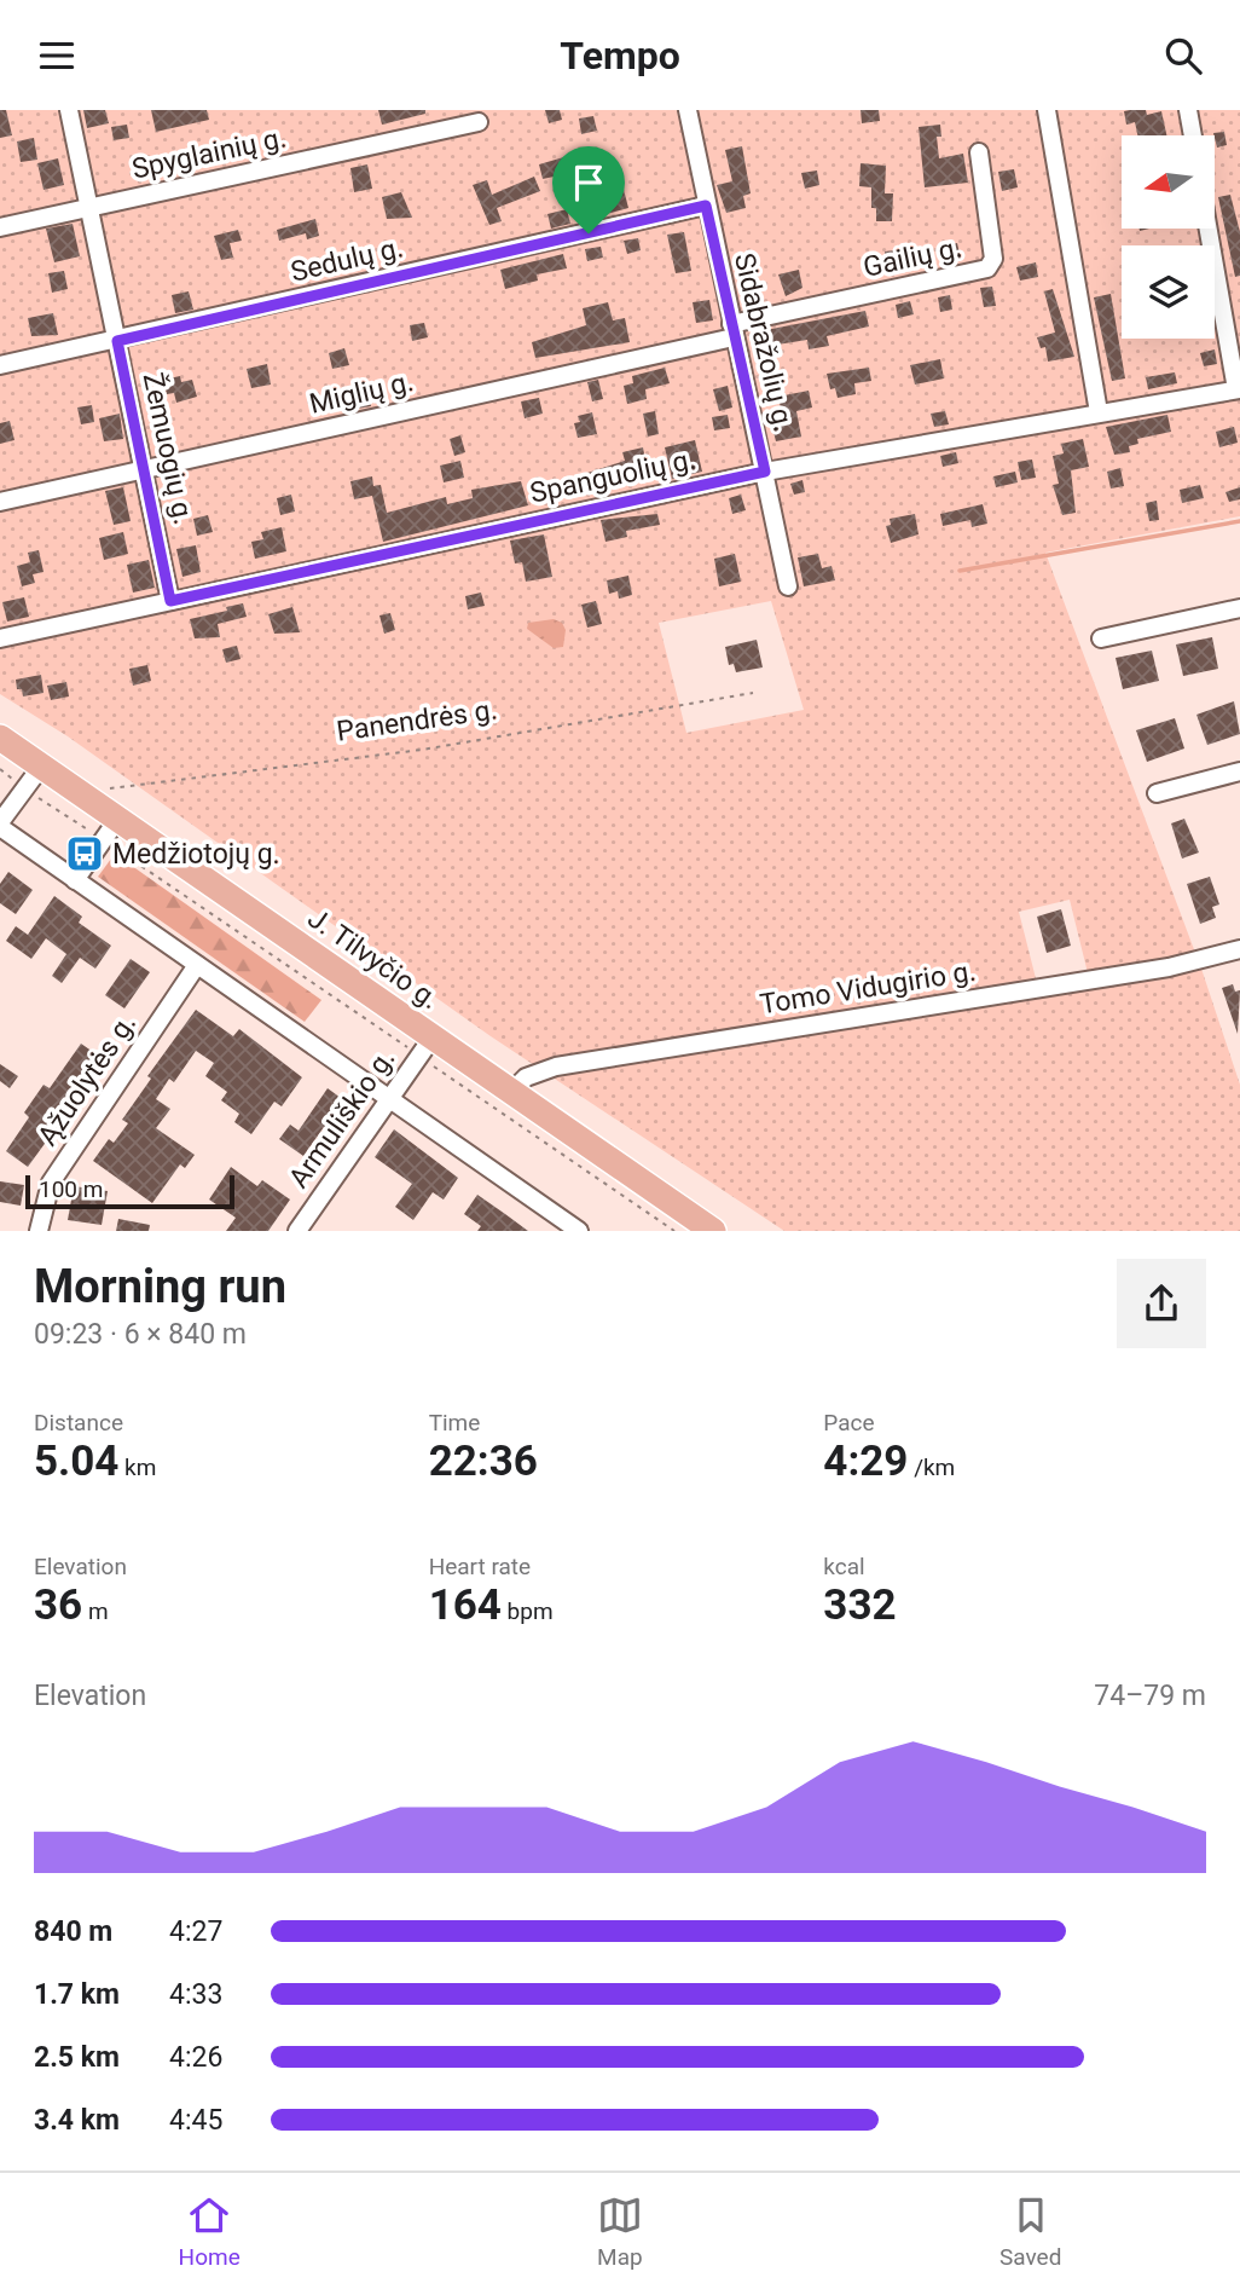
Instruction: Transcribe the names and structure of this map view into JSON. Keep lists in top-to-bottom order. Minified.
{"streets":{"main road":["J. Tilvyčio g."],"street":["Spyglainių g.","Gailių g.","Sedulų g.","Sidabražolių g.","Miglių g.","Žemuogių g.","Spanguolių g.","Tomo Vidugirio g.","Ąžuolytės g.","Armuliškio g."],"path":["Panendrės g."]},"crossings":[["Spyglainių g.","Žemuogių g."],["Gailių g.","Sidabražolių g."],["Gailių g.","Miglių g."],["Sedulų g.","Sidabražolių g."],["Sedulų g.","Žemuogių g."],["Sidabražolių g.","Miglių g."],["Sidabražolių g.","Spanguolių g."],["Miglių g.","Žemuogių g."],["Žemuogių g.","Spanguolių g."],["Panendrės g.","J. Tilvyčio g."],["J. Tilvyčio g.","Tomo Vidugirio g."],["J. Tilvyčio g.","Armuliškio g."]],"places":{"bus stop":["Medžiotojų g."]},"scale_bar":"100 m","north":"left","page":{"header":"Tempo","scale":"100 m","heading":["Morning run","09:23 · 6 × 840 m"],"stats":[["Distance","5.04 km"],["Time","22:36"],["Pace","4:29 /km"],["Elevation","36 m"],["Heart rate","164 bpm"],["kcal","332"]],"chart":["Elevation","74–79 m"],"list":[{"name":"840 m","note":"4:27"},{"name":"1.7 km","note":"4:33"},{"name":"2.5 km","note":"4:26"},{"name":"3.4 km","note":"4:45"}],"tabs":["Home","Map","Saved"]}}
